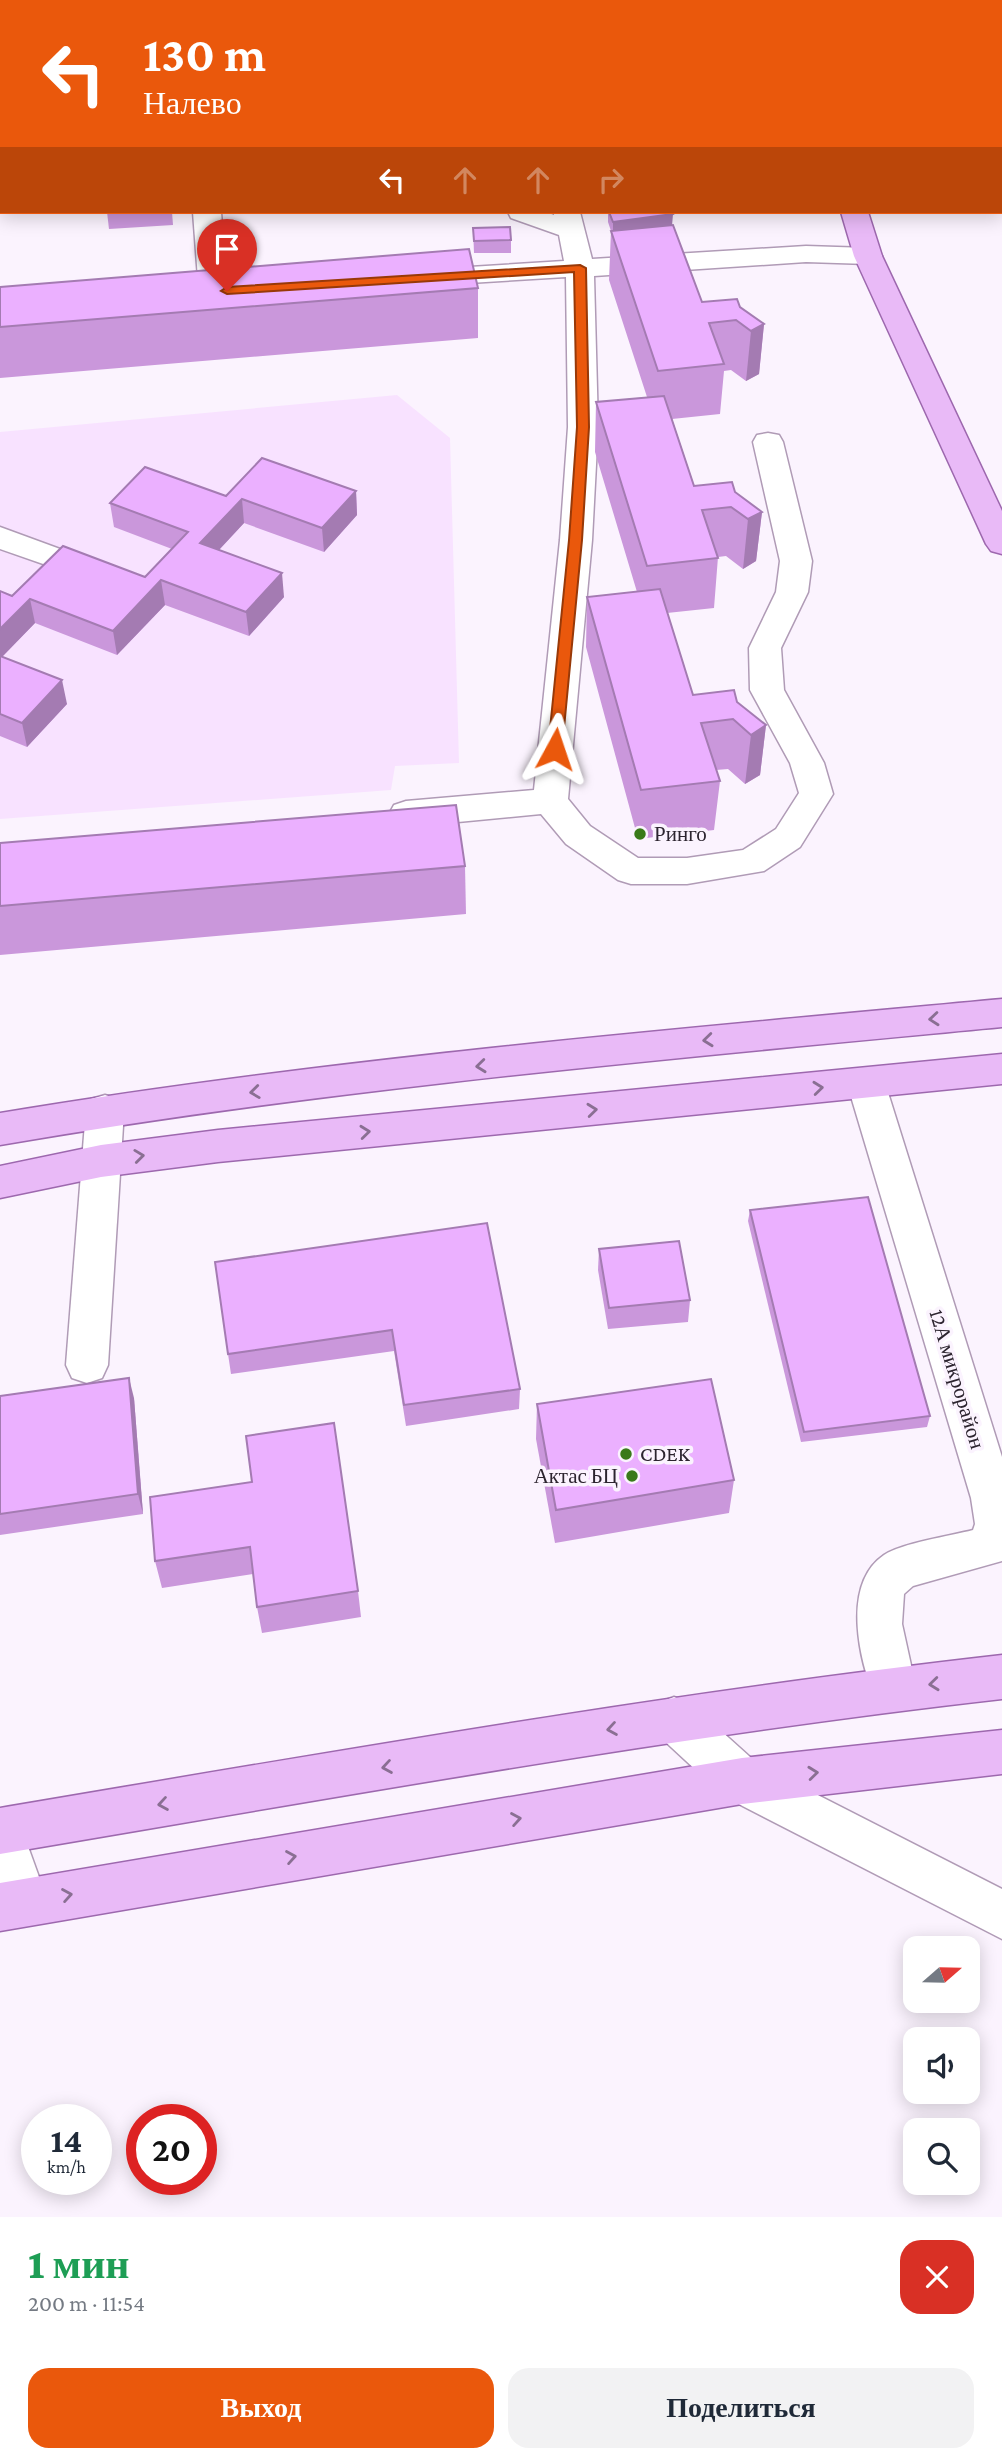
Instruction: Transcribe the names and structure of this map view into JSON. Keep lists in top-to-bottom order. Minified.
{"streets":{"street":["12А микрорайон"]},"places":["Ринго","CDEK","Актас БЦ"],"north":"right","page":{"turn":["130 m","Налево"],"speed":"14 km/h","limit":"20","heading":["1 мин","200 m · 11:54"],"buttons":["Выход","Поделиться"]}}
